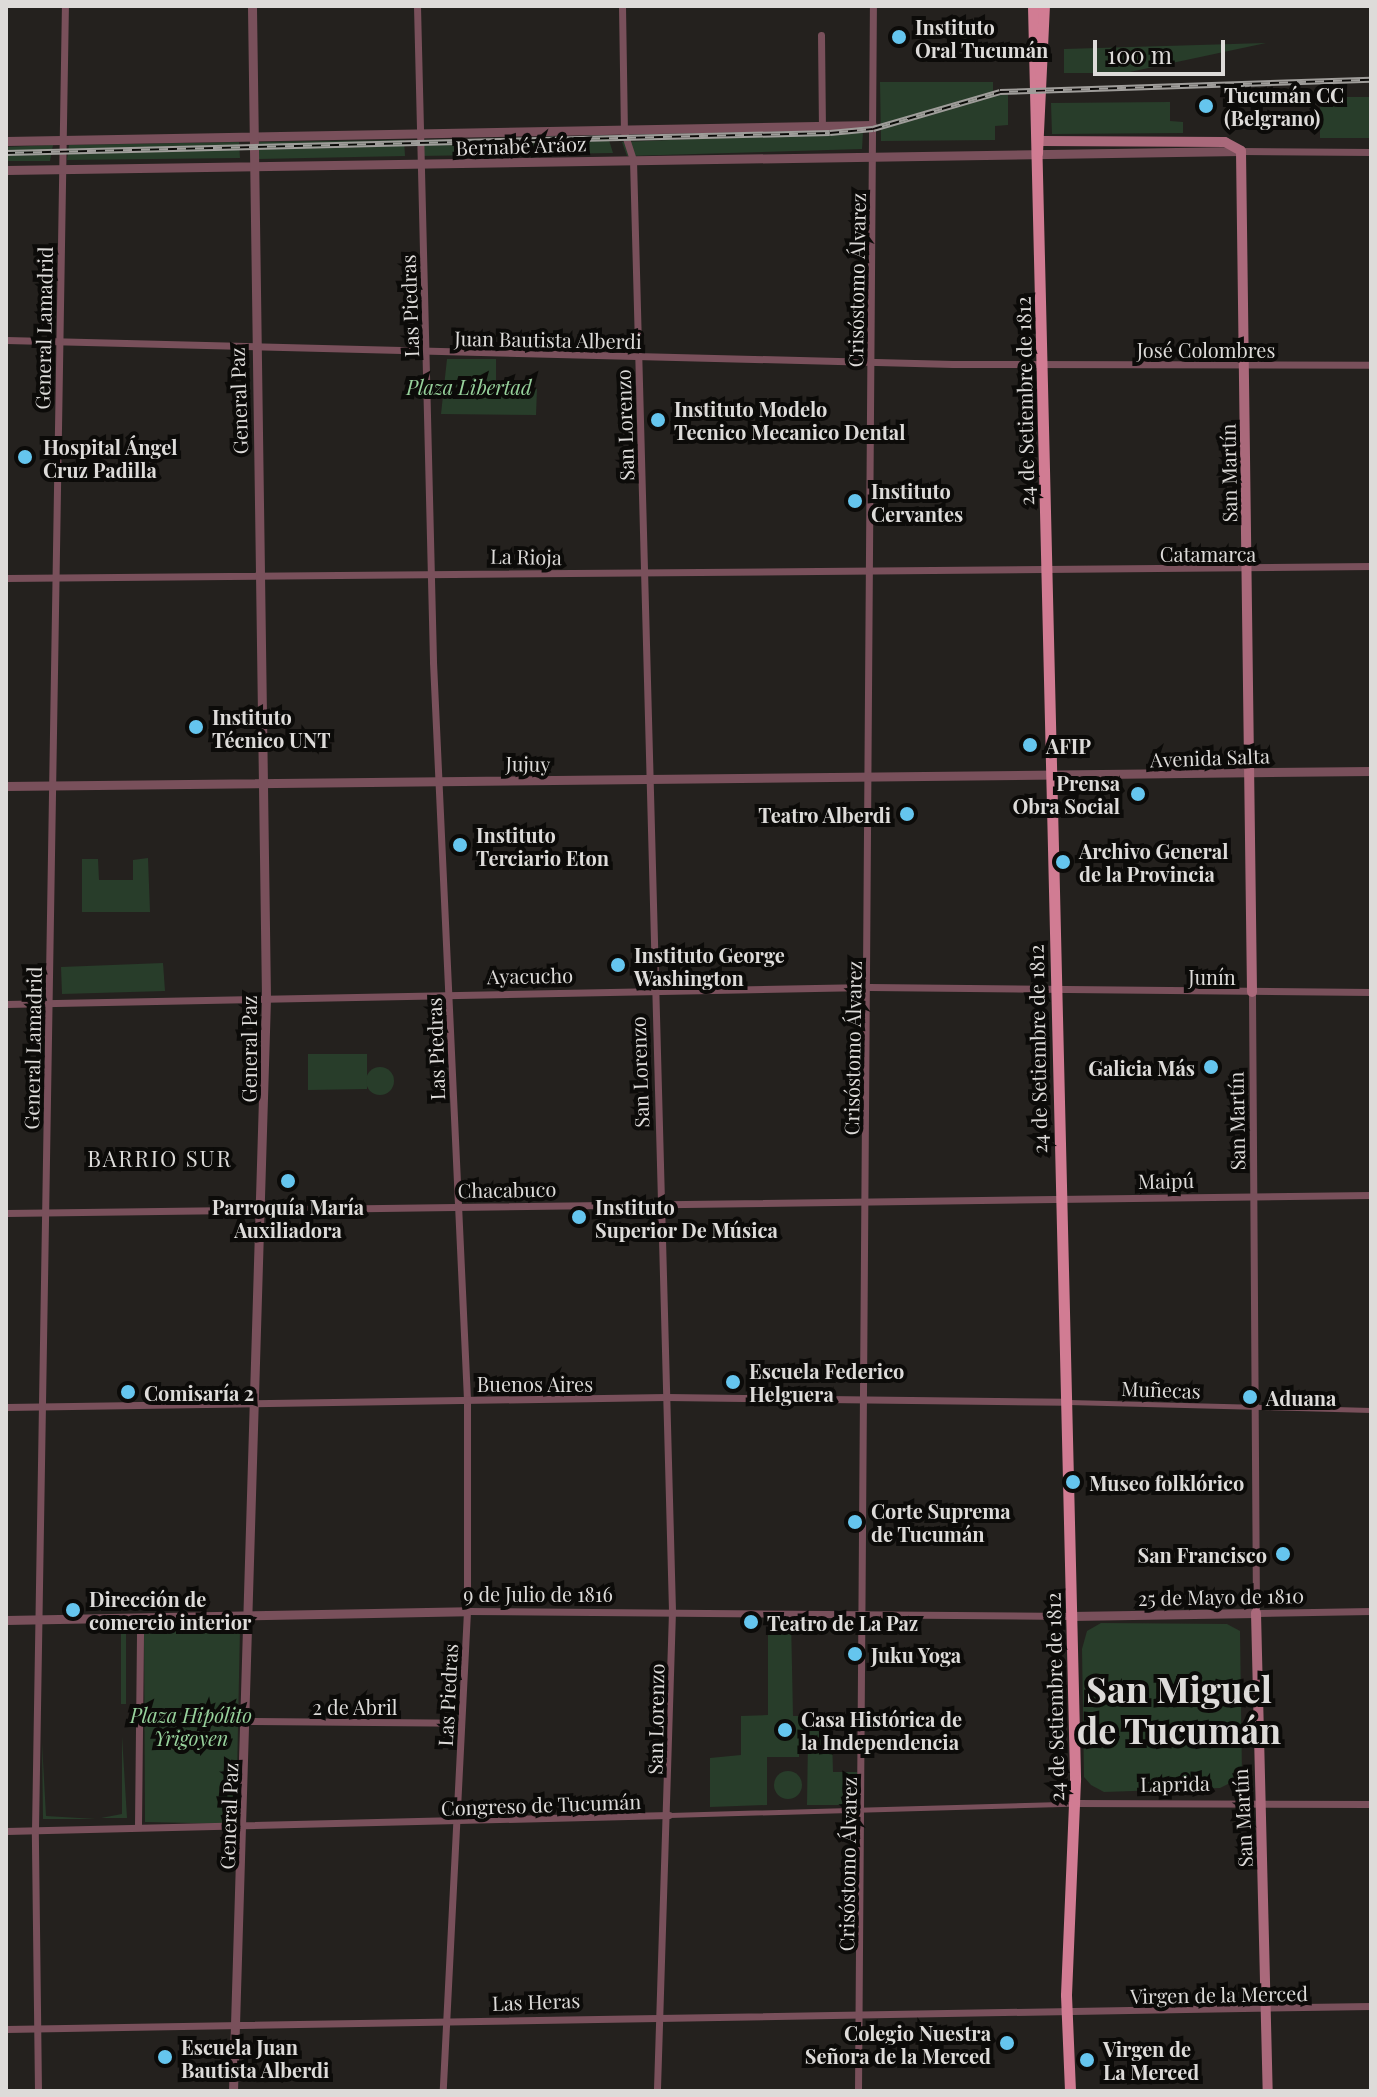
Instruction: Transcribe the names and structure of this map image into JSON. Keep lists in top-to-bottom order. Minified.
{"streets":{"main road":["24 de Setiembre de 1812","San Martín"],"street":["Bernabé Aráoz","Crisóstomo Álvarez","Las Piedras","General Lamadrid","Juan Bautista Alberdi","José Colombres","General Paz","San Lorenzo","Catamarca","La Rioja","Avenida Salta","Jujuy","Ayacucho","Junín","Maipú","Chacabuco","Buenos Aires","Muñecas","9 de Julio de 1816","25 de Mayo de 1810","2 de Abril","Laprida","Congreso de Tucumán","Virgen de la Merced","Las Heras"]},"crossings":[["Bernabé Aráoz","Crisóstomo Álvarez"],["Bernabé Aráoz","Las Piedras"],["Bernabé Aráoz","General Lamadrid"],["Bernabé Aráoz","General Paz"],["Bernabé Aráoz","24 de Setiembre de 1812"],["Bernabé Aráoz","San Lorenzo"],["Bernabé Aráoz","San Martín"],["Crisóstomo Álvarez","Juan Bautista Alberdi"],["Crisóstomo Álvarez","La Rioja"],["Crisóstomo Álvarez","Jujuy"],["Crisóstomo Álvarez","Ayacucho"],["Crisóstomo Álvarez","Chacabuco"],["Crisóstomo Álvarez","Buenos Aires"],["Crisóstomo Álvarez","9 de Julio de 1816"],["Crisóstomo Álvarez","Congreso de Tucumán"],["Crisóstomo Álvarez","Las Heras"],["Las Piedras","Juan Bautista Alberdi"],["Las Piedras","La Rioja"],["Las Piedras","Jujuy"],["Las Piedras","Ayacucho"],["Las Piedras","Chacabuco"],["Las Piedras","Buenos Aires"],["Las Piedras","9 de Julio de 1816"],["Las Piedras","2 de Abril"],["Las Piedras","Congreso de Tucumán"],["Las Piedras","Las Heras"],["General Lamadrid","Juan Bautista Alberdi"],["General Lamadrid","La Rioja"],["General Lamadrid","Jujuy"],["General Lamadrid","Ayacucho"],["General Lamadrid","Chacabuco"],["General Lamadrid","Buenos Aires"],["General Lamadrid","9 de Julio de 1816"],["General Lamadrid","Congreso de Tucumán"],["General Lamadrid","Las Heras"],["Juan Bautista Alberdi","José Colombres"],["Juan Bautista Alberdi","General Paz"],["Juan Bautista Alberdi","24 de Setiembre de 1812"],["Juan Bautista Alberdi","San Lorenzo"],["José Colombres","24 de Setiembre de 1812"],["José Colombres","San Martín"],["General Paz","La Rioja"],["General Paz","Jujuy"],["General Paz","Ayacucho"],["General Paz","Chacabuco"],["General Paz","Buenos Aires"],["General Paz","9 de Julio de 1816"],["General Paz","2 de Abril"],["General Paz","Congreso de Tucumán"],["General Paz","Las Heras"],["24 de Setiembre de 1812","Catamarca"],["24 de Setiembre de 1812","La Rioja"],["24 de Setiembre de 1812","Avenida Salta"],["24 de Setiembre de 1812","Jujuy"],["24 de Setiembre de 1812","Ayacucho"],["24 de Setiembre de 1812","Junín"],["24 de Setiembre de 1812","Maipú"],["24 de Setiembre de 1812","Chacabuco"],["24 de Setiembre de 1812","Buenos Aires"],["24 de Setiembre de 1812","Muñecas"],["24 de Setiembre de 1812","9 de Julio de 1816"],["24 de Setiembre de 1812","25 de Mayo de 1810"],["24 de Setiembre de 1812","Laprida"],["24 de Setiembre de 1812","Congreso de Tucumán"],["24 de Setiembre de 1812","Virgen de la Merced"],["24 de Setiembre de 1812","Las Heras"],["San Lorenzo","La Rioja"],["San Lorenzo","Jujuy"],["San Lorenzo","Ayacucho"],["San Lorenzo","Chacabuco"],["San Lorenzo","Buenos Aires"],["San Lorenzo","9 de Julio de 1816"],["San Lorenzo","Congreso de Tucumán"],["San Lorenzo","Las Heras"],["San Martín","Catamarca"],["San Martín","Avenida Salta"],["San Martín","Junín"],["San Martín","Maipú"],["San Martín","Muñecas"],["San Martín","25 de Mayo de 1810"],["San Martín","Laprida"],["San Martín","Virgen de la Merced"],["Catamarca","La Rioja"],["Avenida Salta","Jujuy"],["Ayacucho","Junín"],["Maipú","Chacabuco"],["Buenos Aires","Muñecas"],["9 de Julio de 1816","25 de Mayo de 1810"],["Laprida","Congreso de Tucumán"],["Virgen de la Merced","Las Heras"]],"districts":["BARRIO SUR","San Miguel de Tucumán"],"parks":["Plaza Libertad","Plaza Hipólito Yrigoyen"],"places":["Instituto Oral Tucumán","Tucumán CC (Belgrano)","Instituto Modelo Tecnico Mecanico Dental","Hospital Ángel Cruz Padilla","Instituto Cervantes","Instituto Técnico UNT","AFIP","Prensa Obra Social","Teatro Alberdi","Instituto Terciario Eton","Archivo General de la Provincia","Instituto George Washington","Galicia Más","Parroquía María Auxiliadora","Instituto Superior De Música","Escuela Federico Helguera","Comisaría 2","Aduana","Museo folklórico","Corte Suprema de Tucumán","San Francisco","Dirección de comercio interior","Teatro de La Paz","Juku Yoga","Casa Histórica de la Independencia","Colegio Nuestra Señora de la Merced","Escuela Juan Bautista Alberdi","Virgen de La Merced"],"scale_bar":"100 m"}
